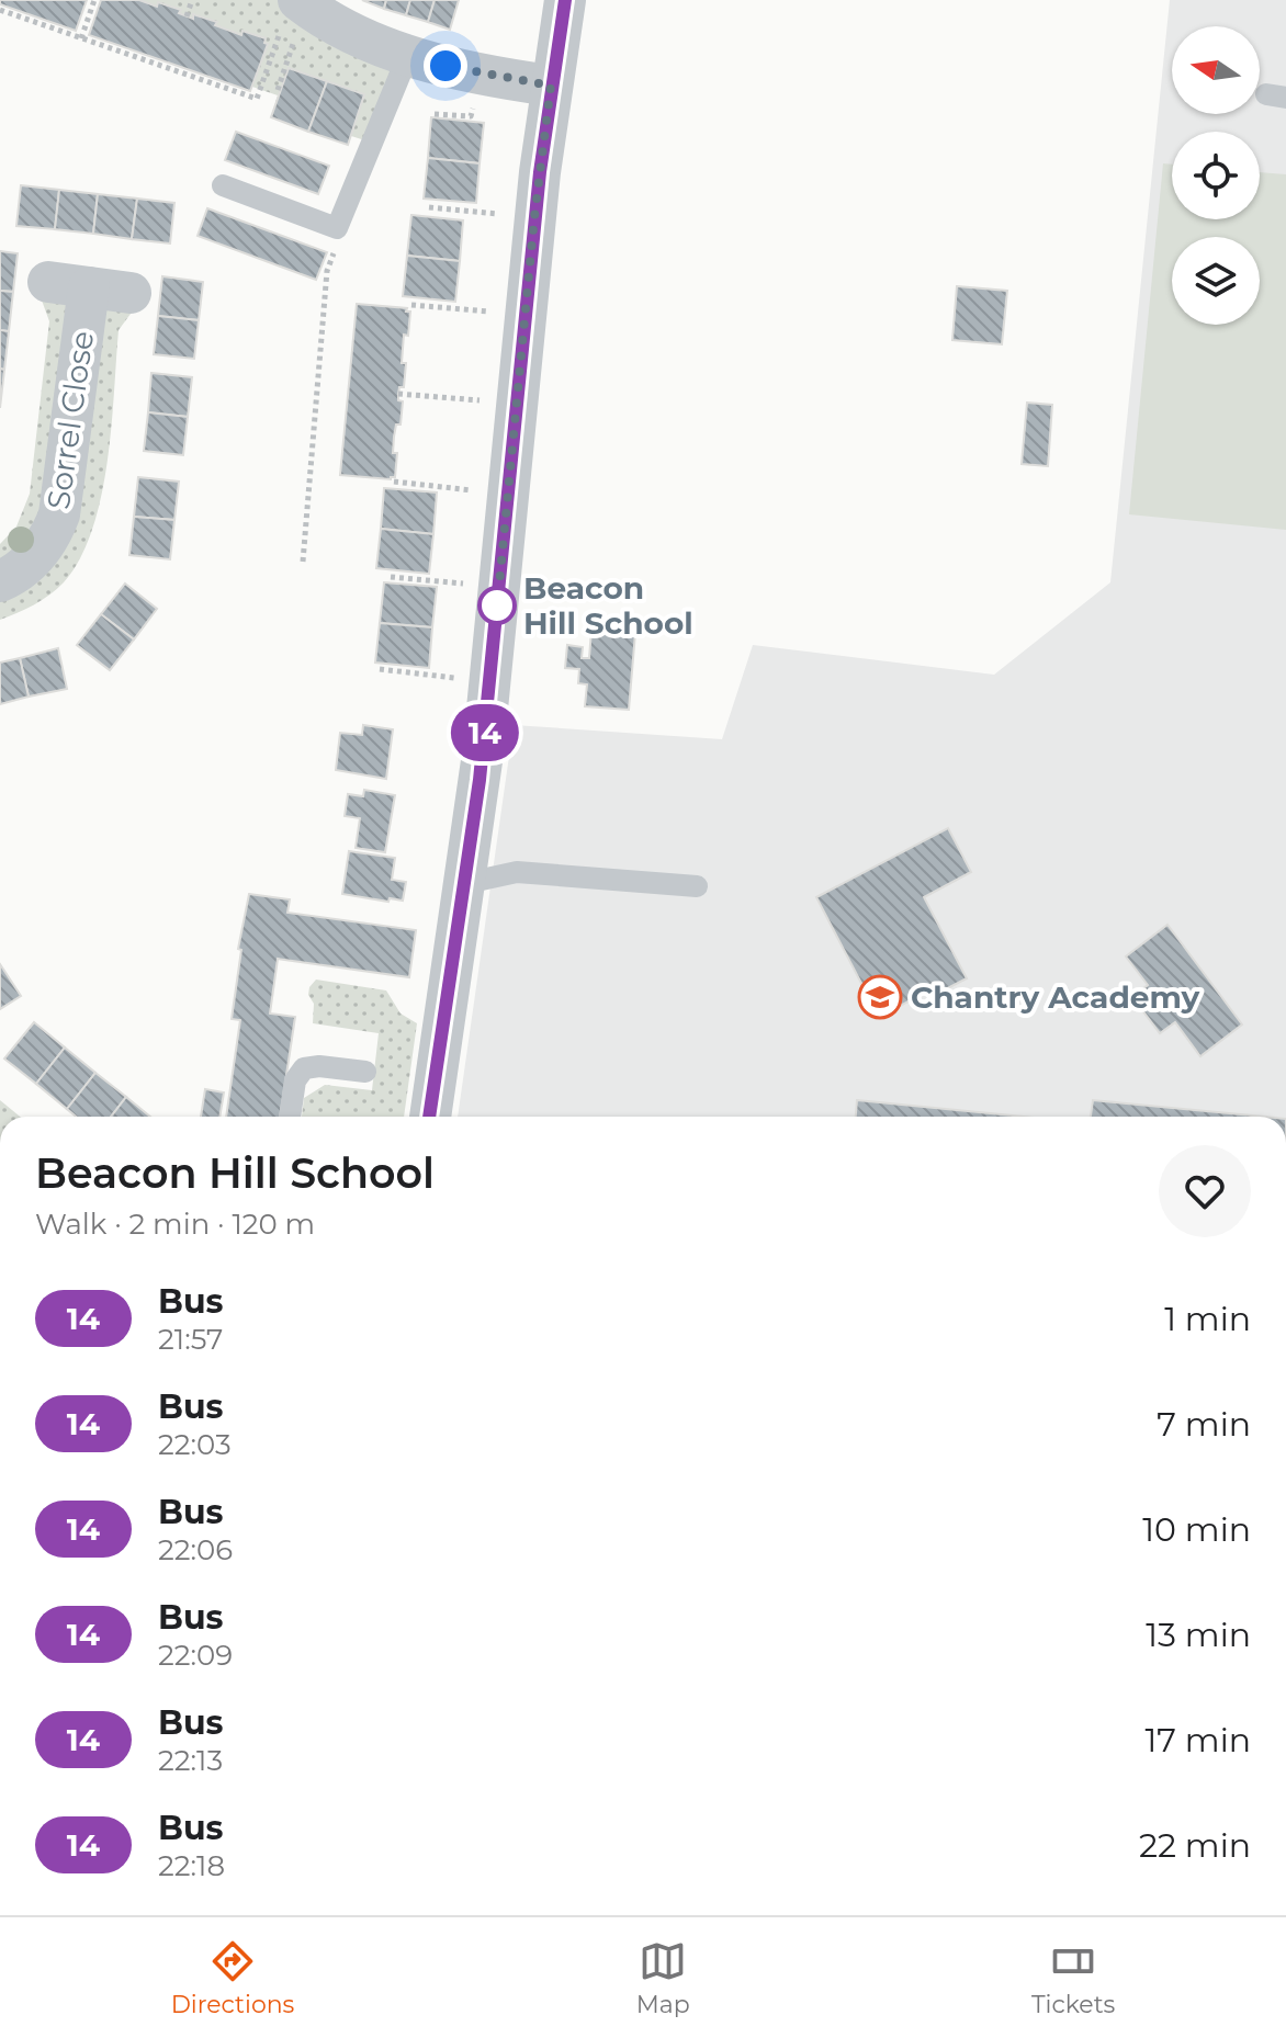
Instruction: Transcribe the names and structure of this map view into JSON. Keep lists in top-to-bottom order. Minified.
{"streets":{"street":["Sorrel Close"]},"places":{"other":["Beacon Hill School"],"school or university":["Chantry Academy"]},"lines":["bus line 14"],"north":"left","page":{"on_map":"14","heading":["Beacon Hill School","Walk · 2 min · 120 m"],"list":[{"mark":"14","name":"Bus","note":"21:57","value":"1 min"},{"mark":"14","name":"Bus","note":"22:03","value":"7 min"},{"mark":"14","name":"Bus","note":"22:06","value":"10 min"},{"mark":"14","name":"Bus","note":"22:09","value":"13 min"},{"mark":"14","name":"Bus","note":"22:13","value":"17 min"},{"mark":"14","name":"Bus","note":"22:18","value":"22 min"}],"tabs":["Directions","Map","Tickets"]}}
